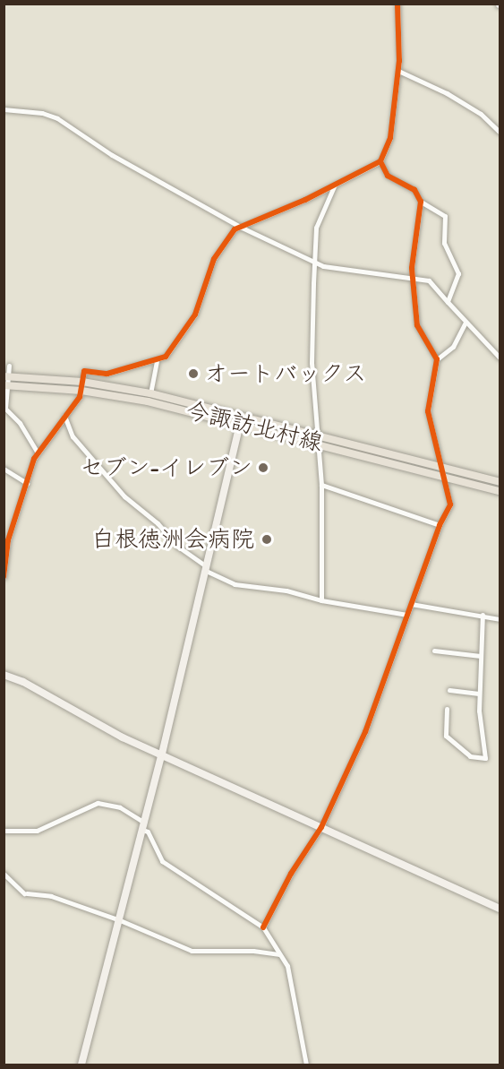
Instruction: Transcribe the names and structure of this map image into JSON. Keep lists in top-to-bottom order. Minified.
{"streets":{"main road":["今諏訪北村線"]},"places":["オートバックス","セブン-イレブン","白根徳洲会病院"]}
